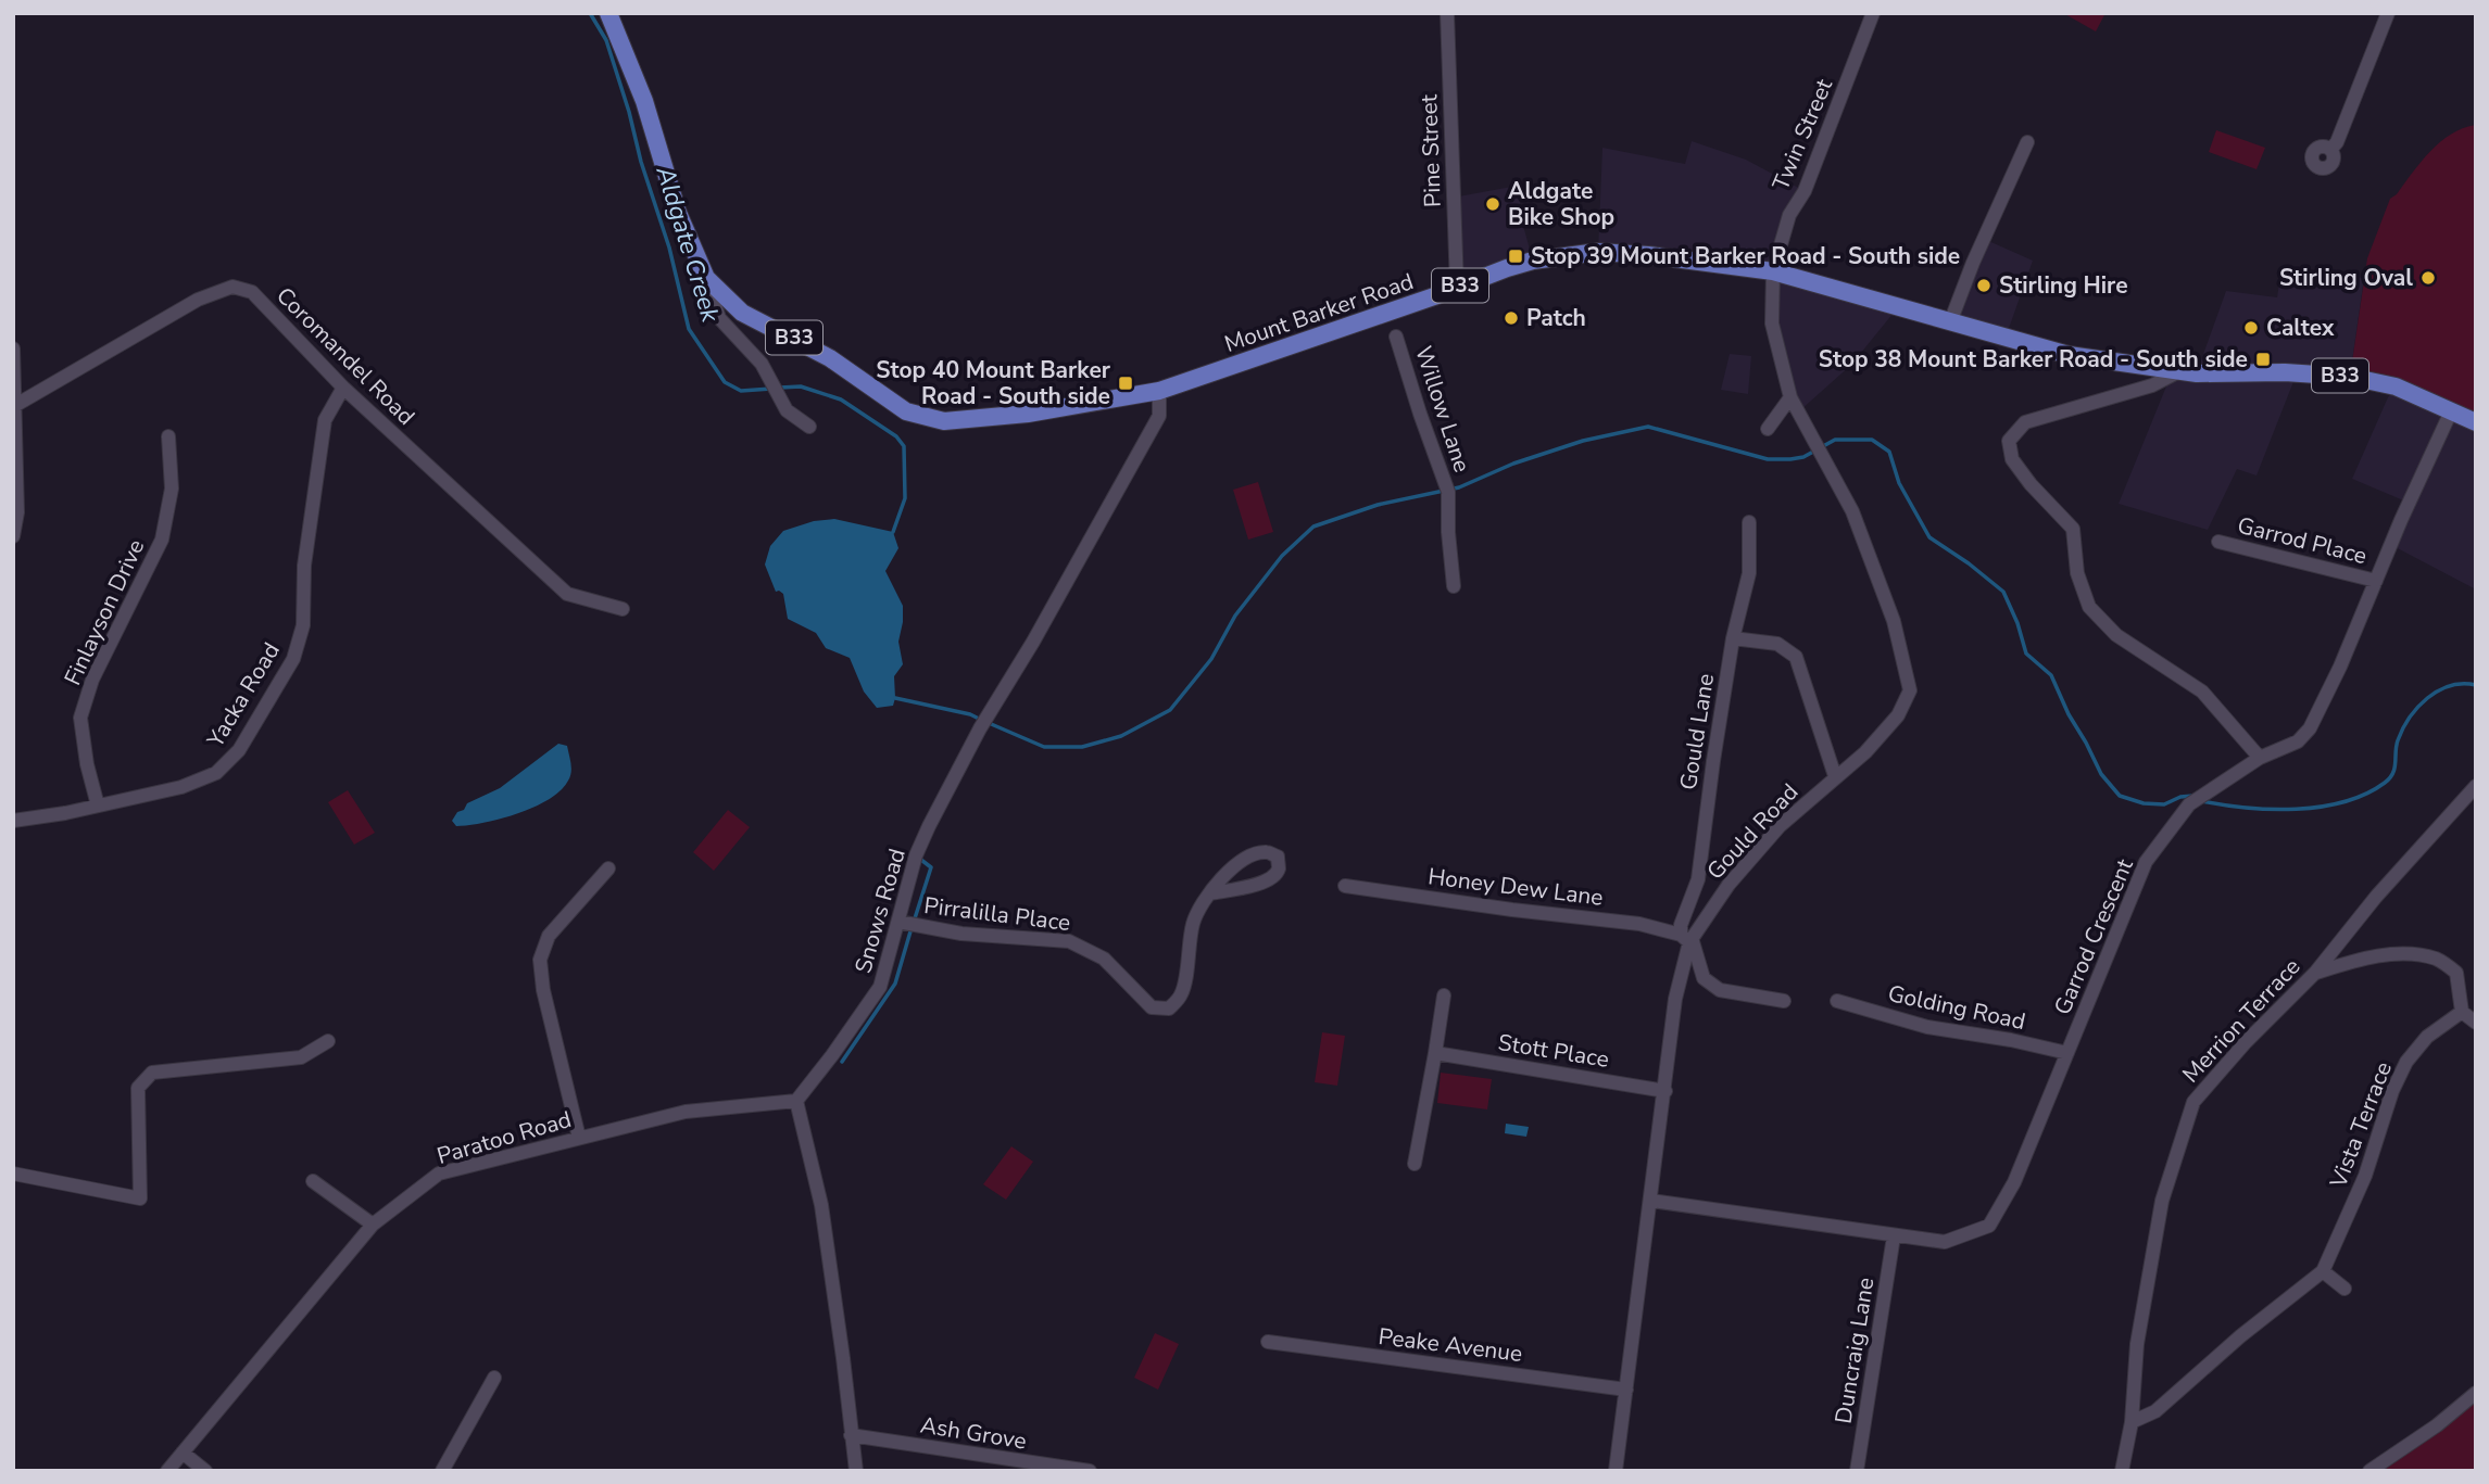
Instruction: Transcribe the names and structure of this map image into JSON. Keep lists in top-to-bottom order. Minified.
{"streets":{"main road":["B33","Mount Barker Road"],"street":["Twin Street","Pine Street","Coromandel Road","Willow Lane","Garrod Place","Finlayson Drive","Yacka Road","Gould Lane","Gould Road","Honey Dew Lane","Snows Road","Pirralilla Place","Garrod Crescent","Golding Road","Merrion Terrace","Stott Place","Vista Terrace","Paratoo Road","Peake Avenue","Duncraig Lane","Ash Grove"]},"crossings":[["Twin Street","Mount Barker Road"],["Twin Street","Gould Road"],["Pine Street","Mount Barker Road"],["Mount Barker Road","Gould Road"],["Mount Barker Road","Snows Road"],["Mount Barker Road","Garrod Crescent"],["Coromandel Road","Yacka Road"],["Garrod Place","Garrod Crescent"],["Finlayson Drive","Yacka Road"],["Gould Lane","Gould Road"],["Gould Lane","Honey Dew Lane"],["Gould Road","Honey Dew Lane"],["Gould Road","Garrod Crescent"],["Gould Road","Stott Place"],["Gould Road","Peake Avenue"],["Snows Road","Pirralilla Place"],["Snows Road","Paratoo Road"],["Garrod Crescent","Golding Road"],["Garrod Crescent","Duncraig Lane"],["Merrion Terrace","Vista Terrace"]],"water":["Aldgate Creek"],"places":{"other":["Aldgate Bike Shop","Stirling Oval","Stirling Hire","Patch","Caltex"],"transit":["Stop 39 Mount Barker Road - South side","Stop 38 Mount Barker Road - South side","Stop 40 Mount Barker Road - South side"]}}
